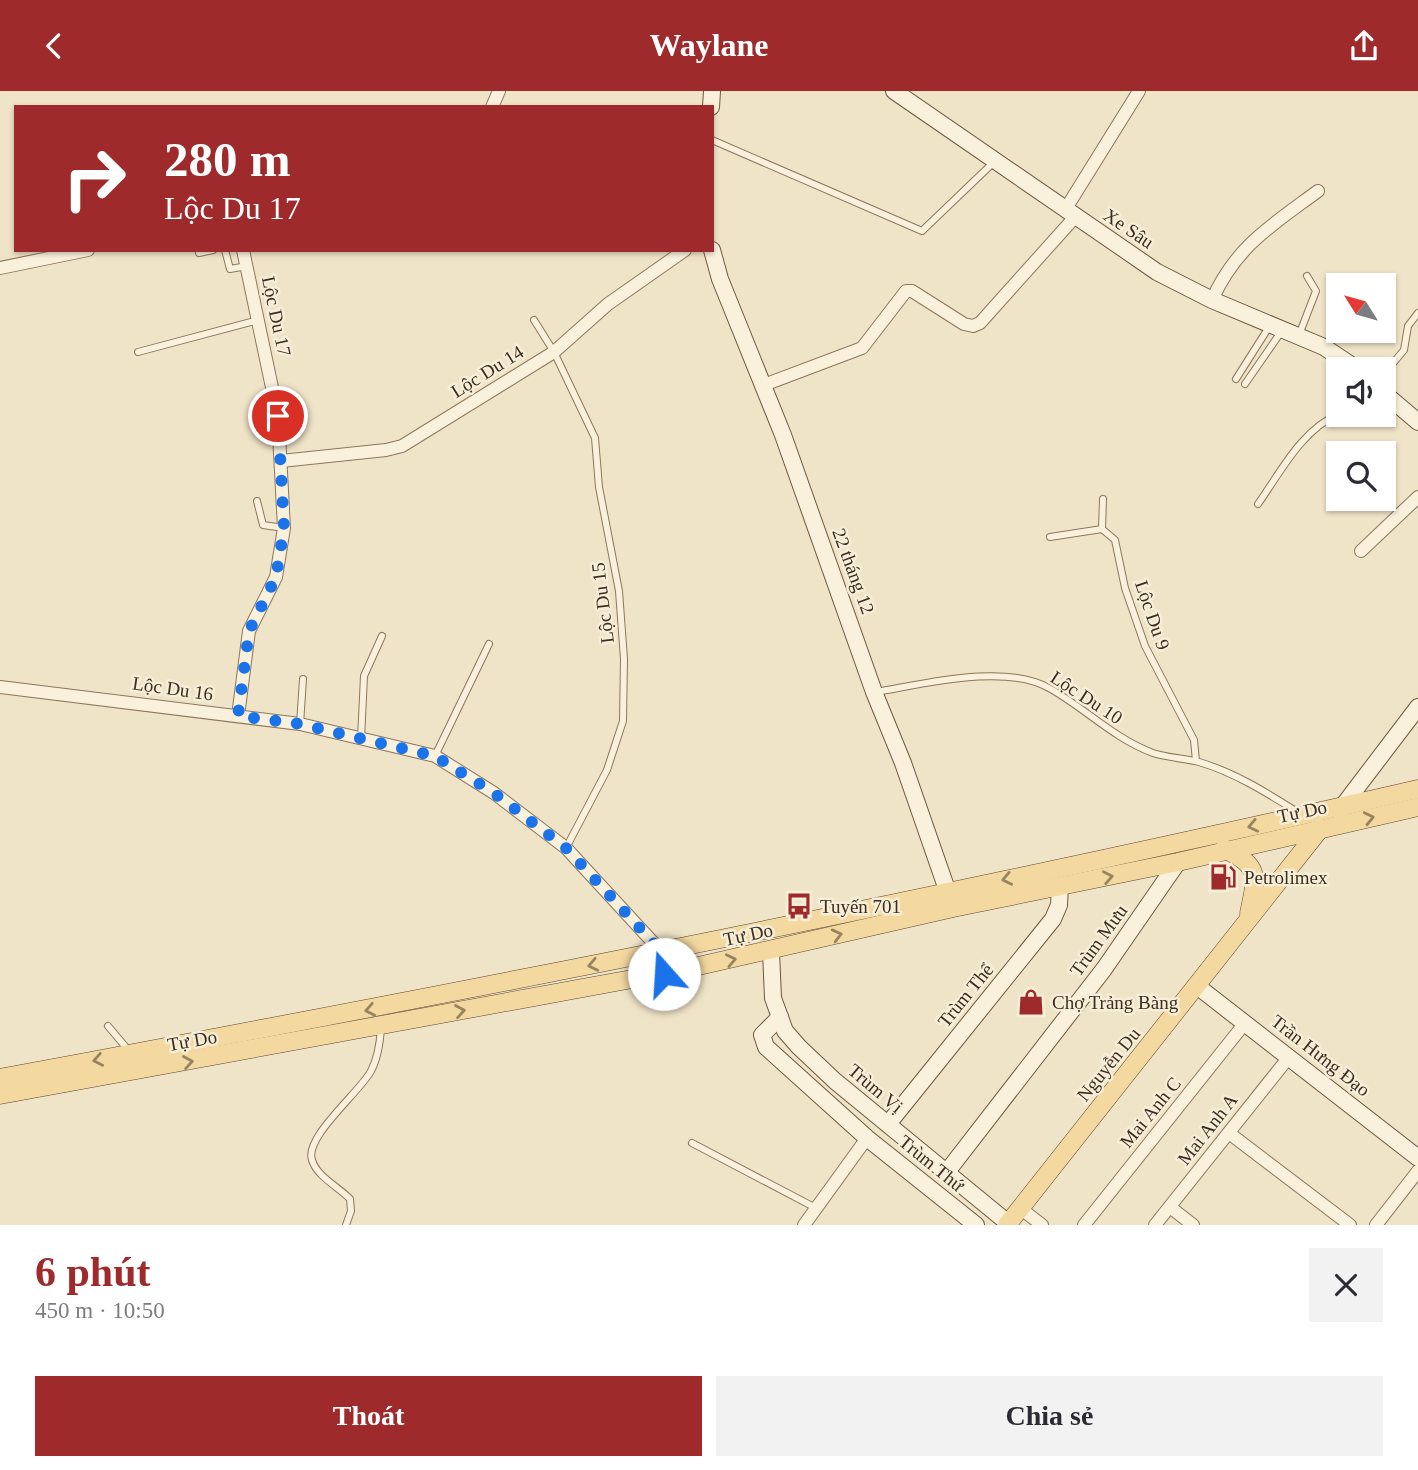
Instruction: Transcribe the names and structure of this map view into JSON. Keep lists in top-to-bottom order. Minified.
{"streets":{"main road":["Tự Do","Nguyễn Du"],"street":["Xe Sâu","Lộc Du 17","Lộc Du 14","22 tháng 12","Lộc Du 16","Trùm Mưu","Trùm Thể","Trần Hưng Đạo","Trùm Vị","Mai Anh C","Mai Anh A","Trùm Thứ"],"lane":["Lộc Du 15","Lộc Du 9","Lộc Du 10"]},"crossings":[["Lộc Du 17","Lộc Du 14"],["Lộc Du 17","Lộc Du 16"],["Lộc Du 14","Lộc Du 15"],["22 tháng 12","Lộc Du 10"],["22 tháng 12","Tự Do"],["Lộc Du 15","Lộc Du 16"],["Lộc Du 9","Lộc Du 10"],["Lộc Du 16","Tự Do"],["Lộc Du 10","Tự Do"],["Tự Do","Trùm Mưu"],["Tự Do","Trùm Thể"],["Tự Do","Nguyễn Du"],["Tự Do","Trùm Vị"],["Trùm Mưu","Trùm Vị"],["Trùm Thể","Trùm Vị"],["Trần Hưng Đạo","Nguyễn Du"],["Trần Hưng Đạo","Mai Anh C"],["Trần Hưng Đạo","Mai Anh A"],["Nguyễn Du","Trùm Vị"],["Trùm Vị","Trùm Thứ"]],"places":{"fuel station":["Petrolimex"],"bus stop":["Tuyến 701"],"shop":["Chợ Trảng Bàng"]},"north":"top left","page":{"header":"Waylane","turn":["280 m","Lộc Du 17"],"heading":["6 phút","450 m · 10:50"],"buttons":["Thoát","Chia sẻ"]}}
